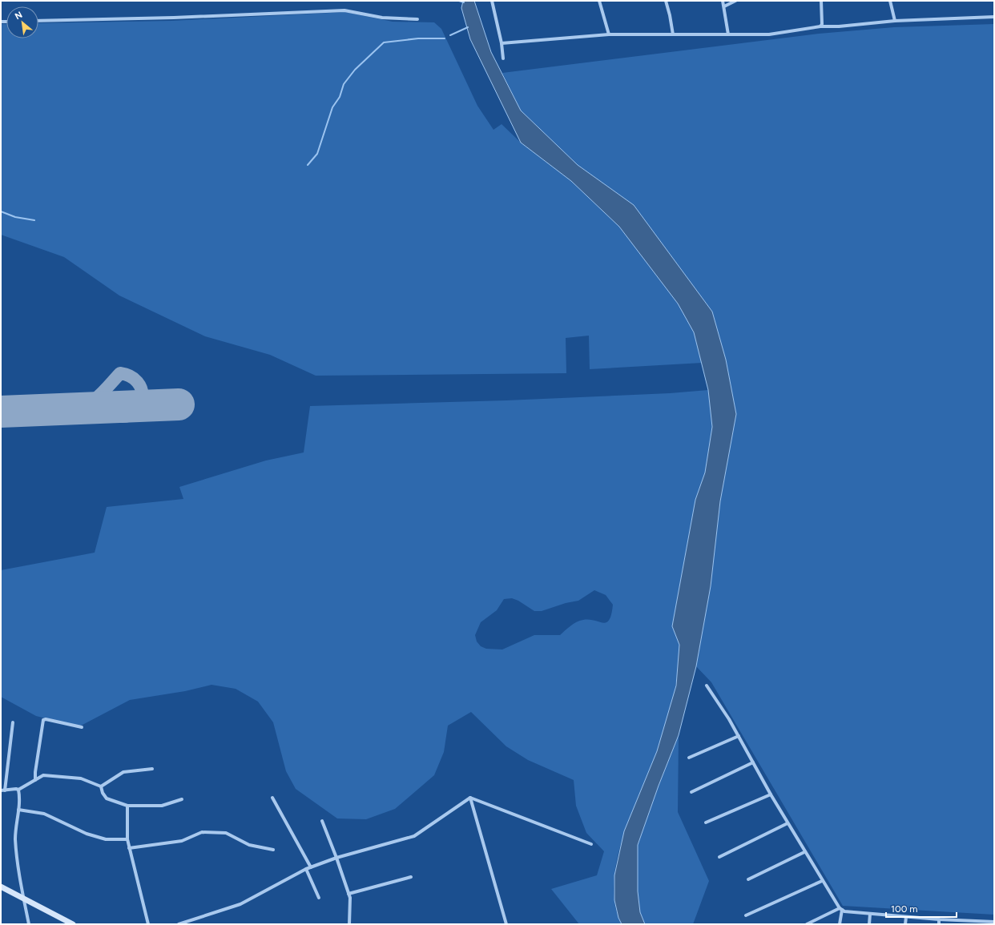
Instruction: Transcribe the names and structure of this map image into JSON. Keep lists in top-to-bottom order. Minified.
{"scale_bar":"100 m","north":"top left"}
